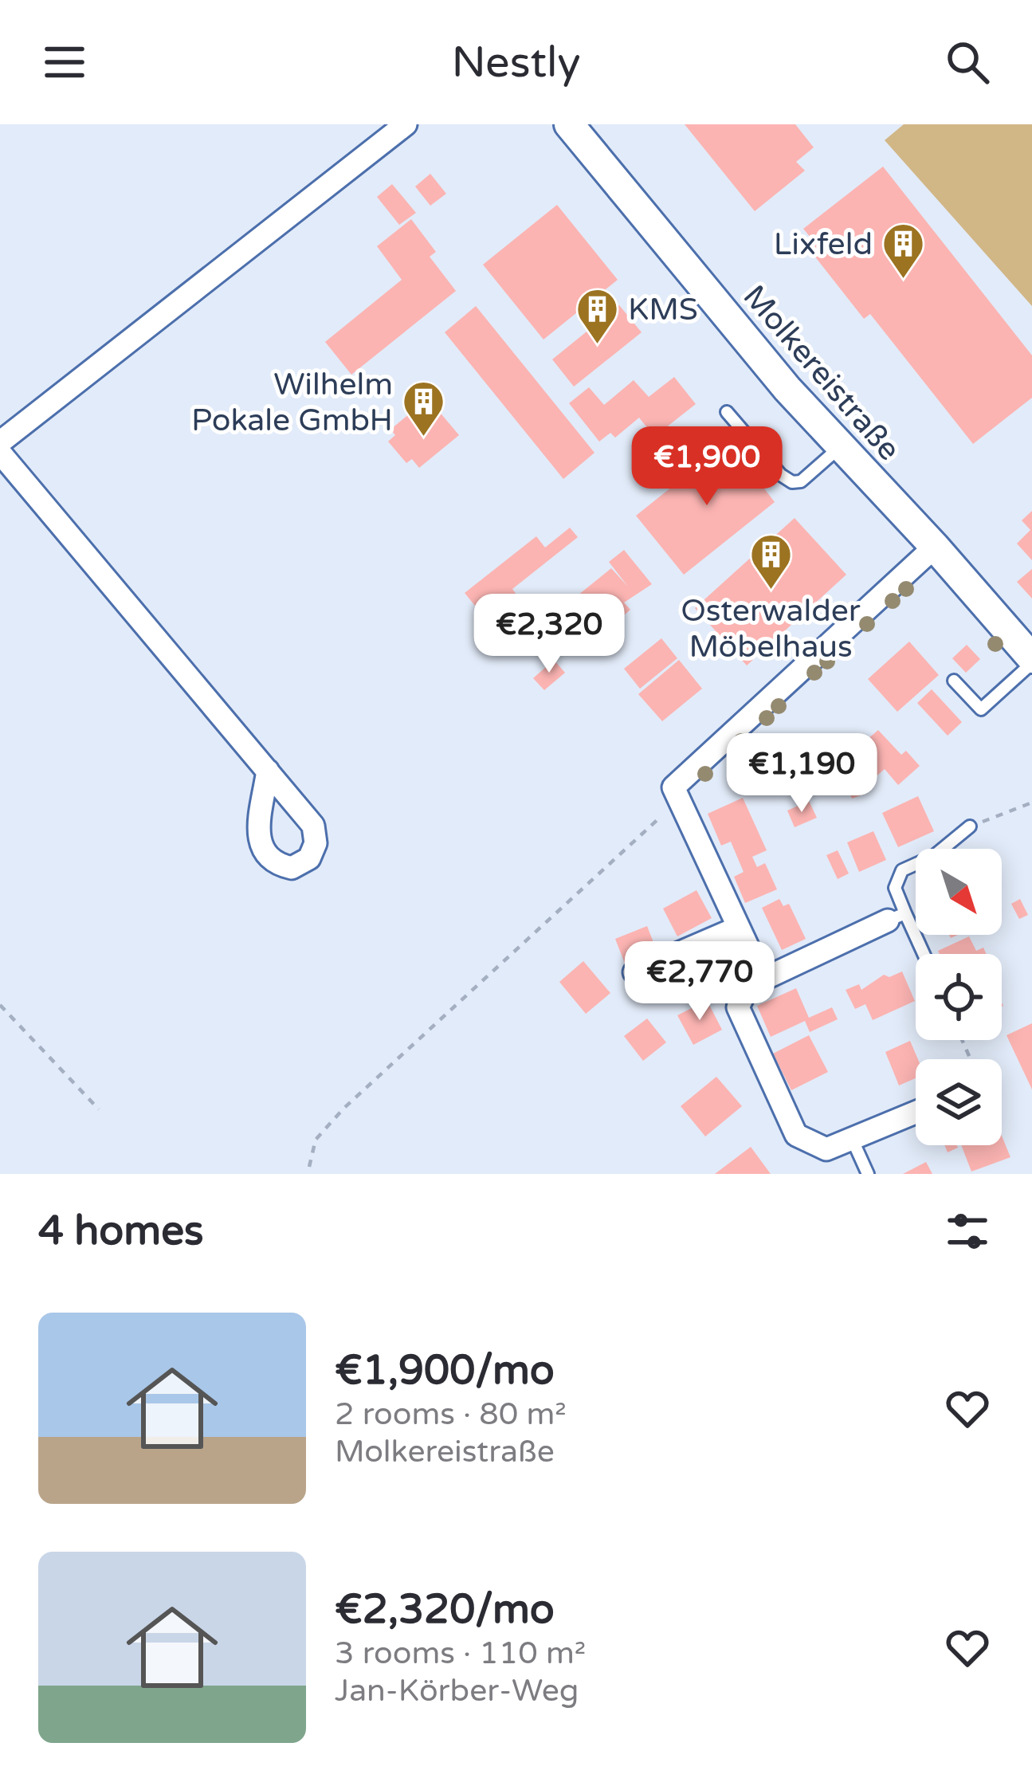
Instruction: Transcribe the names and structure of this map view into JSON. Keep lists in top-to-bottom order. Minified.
{"streets":{"street":["Molkereistraße"]},"places":{"building":["Lixfeld","KMS","Wilhelm Pokale GmbH","Osterwalder Möbelhaus"]},"north":"bottom right","page":{"header":"Nestly","price":["€1,900","€2,320","€1,190","€2,770"],"heading":"4 homes","list":[{"name":"€1,900/mo","note":"2 rooms · 80 m² · Molkereistraße"},{"name":"€2,320/mo","note":"3 rooms · 110 m² · Jan-Körber-Weg"}]}}
